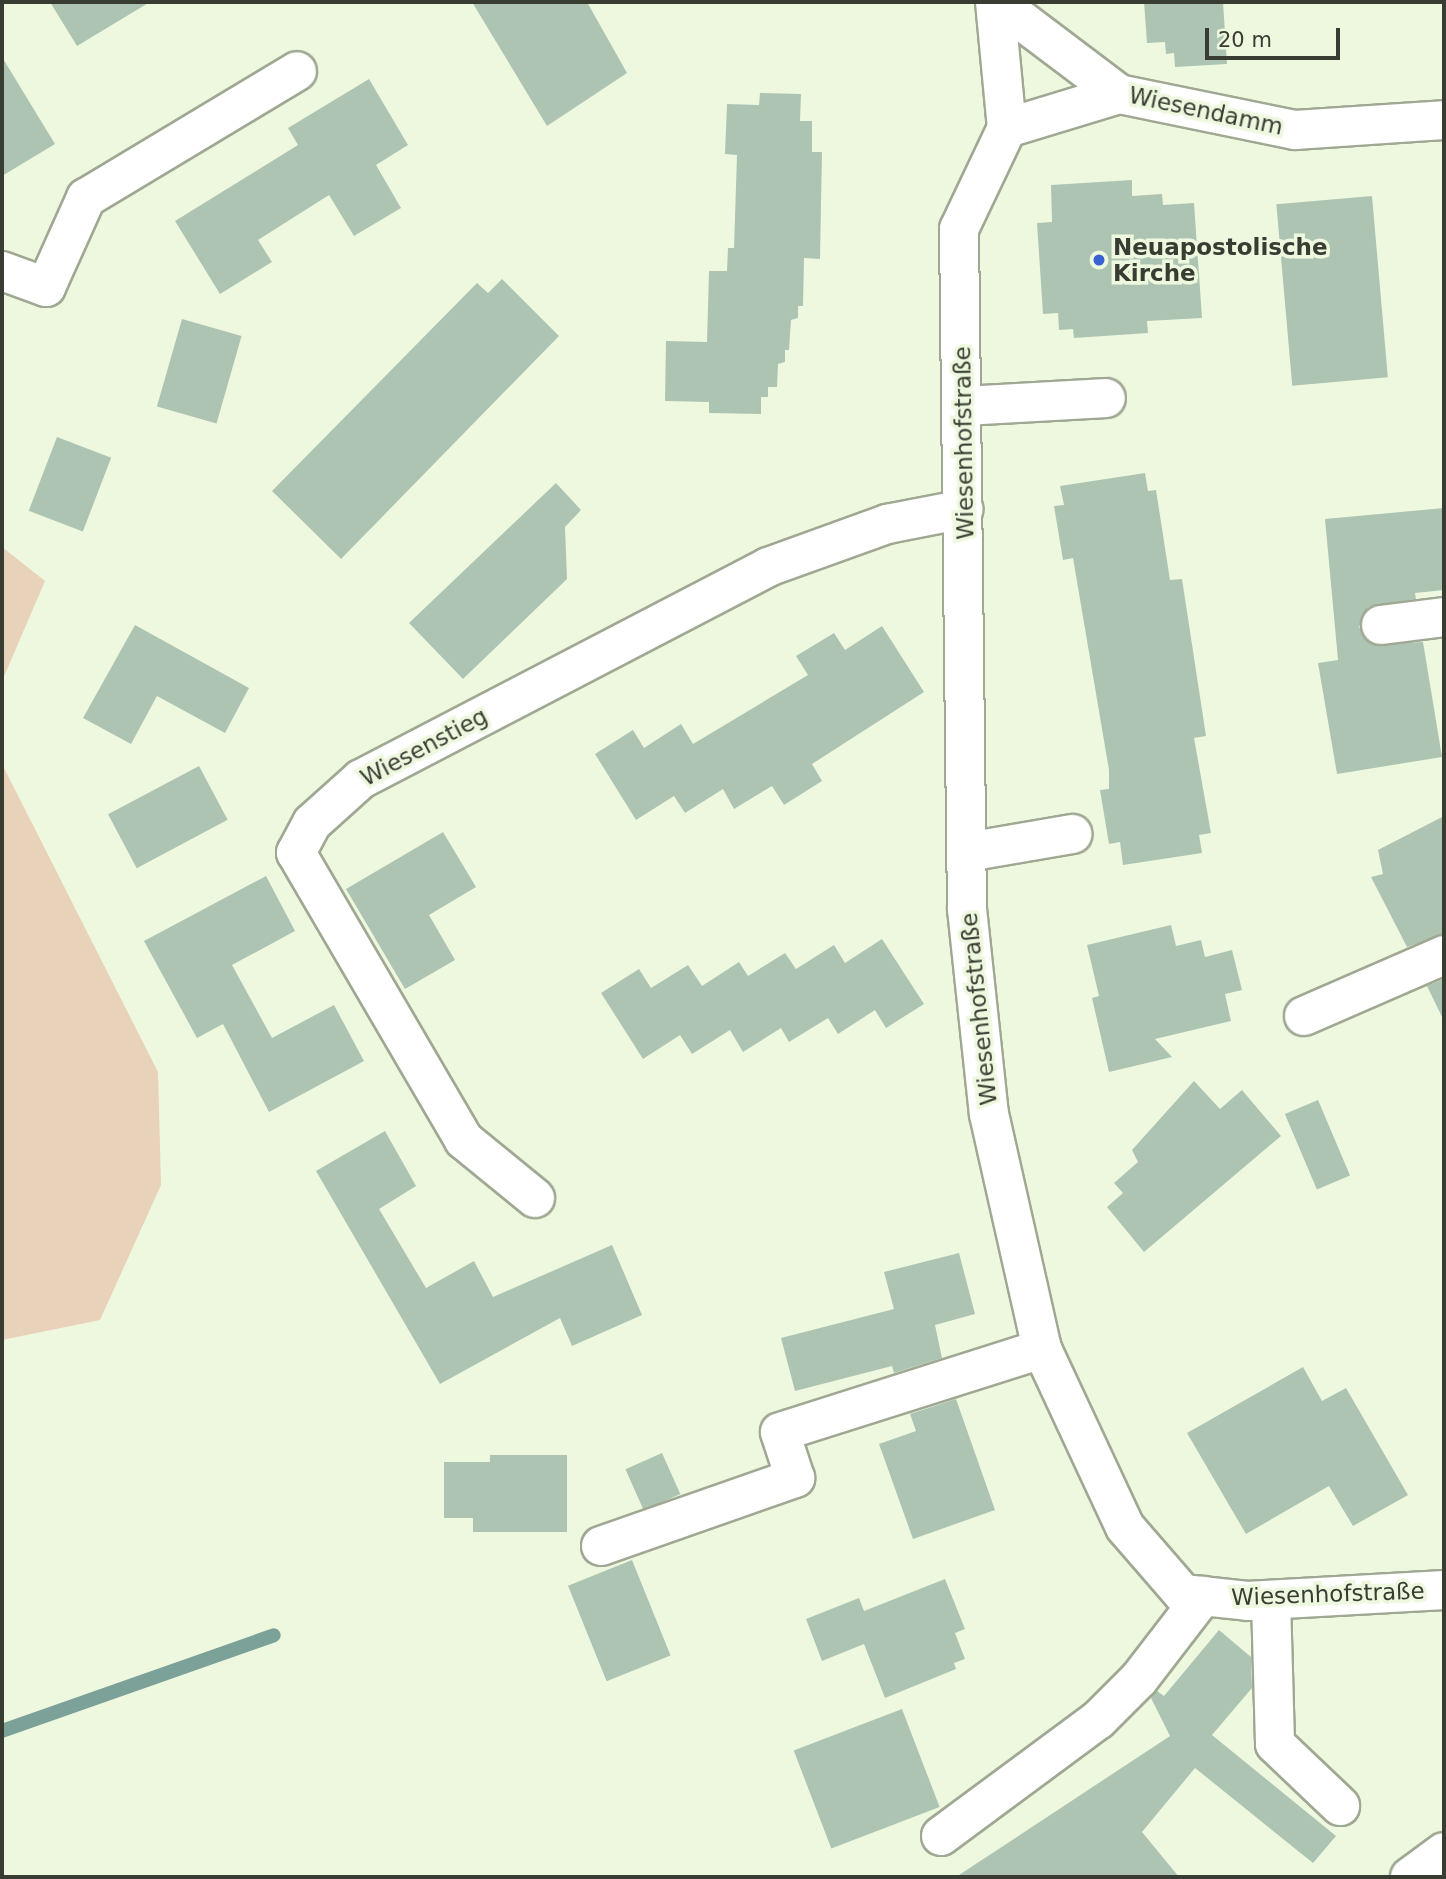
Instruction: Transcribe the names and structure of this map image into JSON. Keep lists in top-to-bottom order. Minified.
{"streets":{"street":["Wiesendamm","Wiesenhofstraße","Wiesenstieg"]},"crossings":[["Wiesenhofstraße","Wiesenstieg"]],"places":["Neuapostolische Kirche"],"scale_bar":"20 m"}
